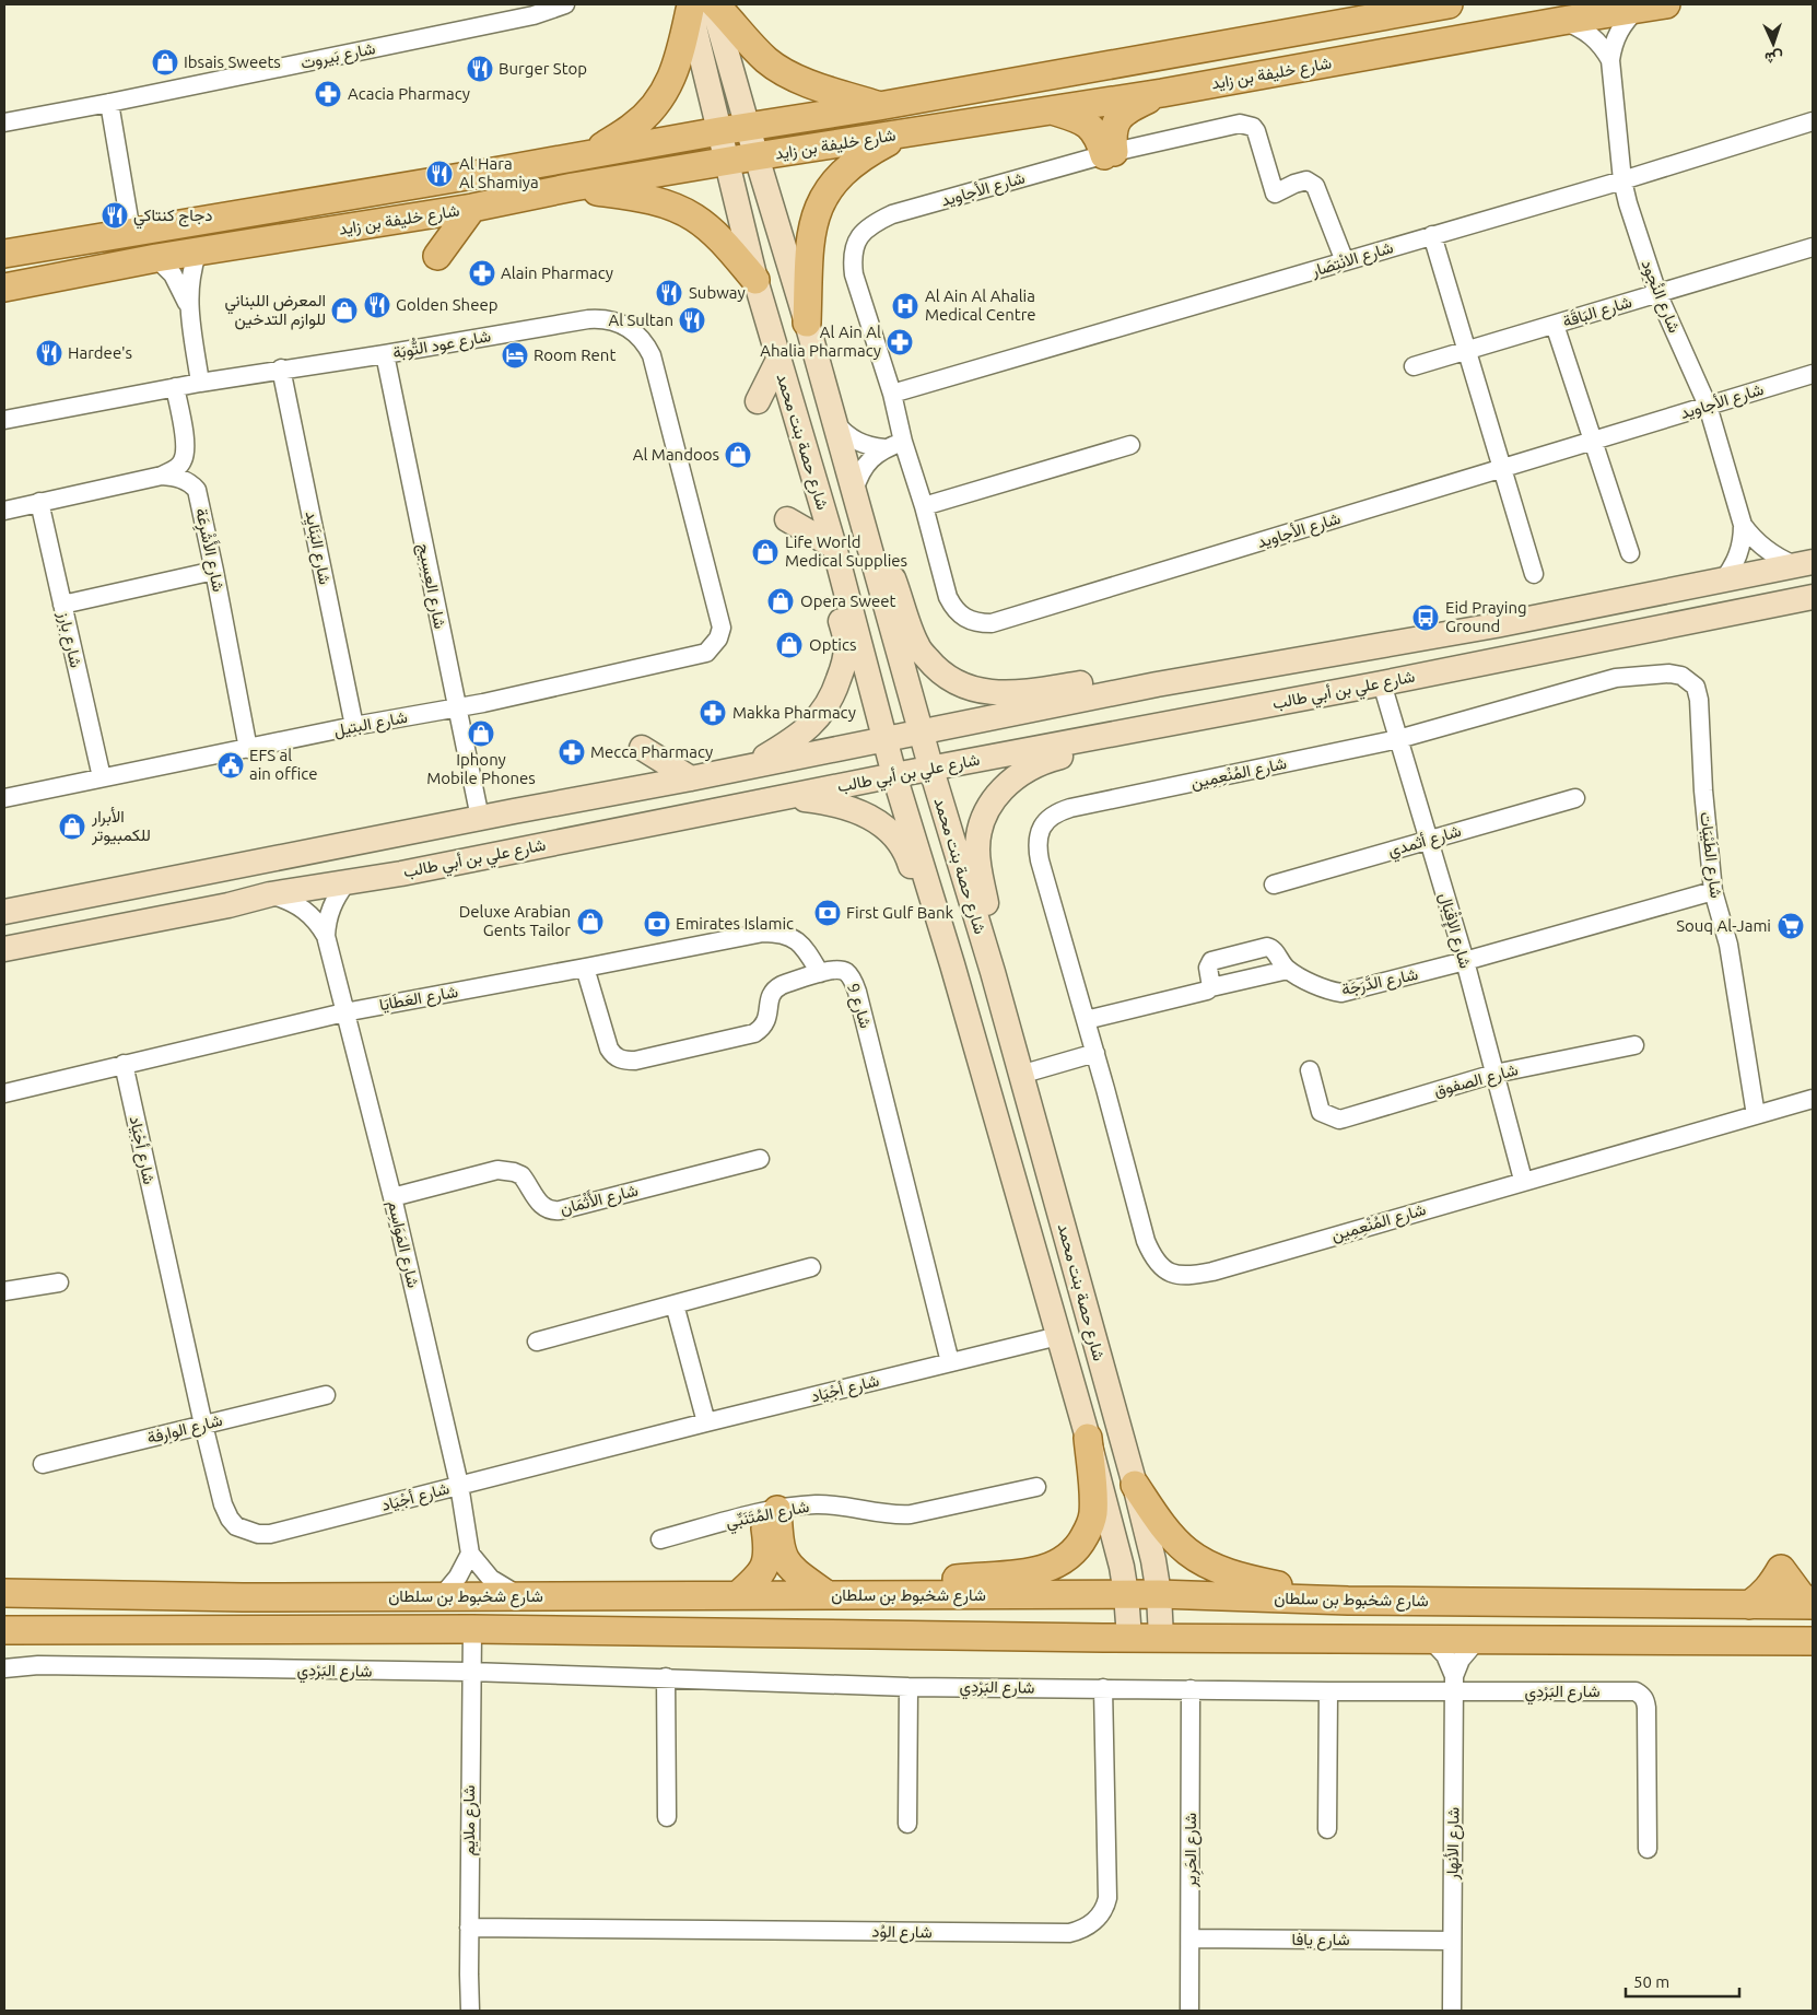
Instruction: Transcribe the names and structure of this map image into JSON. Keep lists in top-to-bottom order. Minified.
{"streets":{"main road":["شارع خليفة بن زايد","شارع حصة بنت محمد","شارع علي بن أبي طالب","شارع شخبوط بن سلطان"],"street":["شارع بَيروت","شارع الأجاويد","شارع الانْتِصَار","شارع النُجود","شارع البَاقَة","شارع عود التُّوبَة","شارع البَنَايِد","شارع الأَشْرِعَة","شارع العِسِيج","شارع بارز","شارع البتيل","شارع المُنْعِمِين","شارع أثمدي","شارع الطَيْبَات","شارع الإِقْبَال","شارع الدَّرَجَة","شارع العَطَايَا","شارع 9","شارع الصفوق","شارع أجْيَاد","شارع الأَثْمَان","شارع المَوَاسِم","شارع الوارفة","شارع المُتَنَبِّي","شارع البَرْدِي","شارع ملايم","شارع الأنهار","شارع الحَرِير","شارع الوُد","شارع يافا"]},"crossings":[["شارع خليفة بن زايد","شارع النُجود"],["شارع خليفة بن زايد","شارع حصة بنت محمد"],["شارع الأجاويد","شارع الانْتِصَار"],["شارع الأجاويد","شارع النُجود"],["شارع الانْتِصَار","شارع النُجود"],["شارع النُجود","شارع البَاقَة"],["شارع عود التُّوبَة","شارع البَنَايِد"],["شارع عود التُّوبَة","شارع العِسِيج"],["شارع عود التُّوبَة","شارع البتيل"],["شارع حصة بنت محمد","شارع علي بن أبي طالب"],["شارع حصة بنت محمد","شارع أجْيَاد"],["شارع حصة بنت محمد","شارع شخبوط بن سلطان"],["شارع البَنَايِد","شارع البتيل"],["شارع الأَشْرِعَة","شارع البتيل"],["شارع العِسِيج","شارع البتيل"],["شارع بارز","شارع البتيل"],["شارع علي بن أبي طالب","شارع الإِقْبَال"],["شارع علي بن أبي طالب","شارع المَوَاسِم"],["شارع المُنْعِمِين","شارع الطَيْبَات"],["شارع المُنْعِمِين","شارع الإِقْبَال"],["شارع أثمدي","شارع الإِقْبَال"],["شارع الطَيْبَات","شارع الدَّرَجَة"],["شارع الإِقْبَال","شارع الدَّرَجَة"],["شارع الإِقْبَال","شارع الصفوق"],["شارع العَطَايَا","شارع 9"],["شارع العَطَايَا","شارع أجْيَاد"],["شارع العَطَايَا","شارع المَوَاسِم"],["شارع 9","شارع أجْيَاد"],["شارع أجْيَاد","شارع المَوَاسِم"],["شارع أجْيَاد","شارع الوارفة"],["شارع الأَثْمَان","شارع المَوَاسِم"],["شارع شخبوط بن سلطان","شارع ملايم"],["شارع شخبوط بن سلطان","شارع الأنهار"],["شارع البَرْدِي","شارع ملايم"],["شارع البَرْدِي","شارع الأنهار"],["شارع البَرْدِي","شارع الحَرِير"],["شارع البَرْدِي","شارع الوُد"],["شارع ملايم","شارع الوُد"],["شارع الأنهار","شارع يافا"],["شارع الحَرِير","شارع يافا"]],"places":{"shop":["Ibsais Sweets","المعرض اللبناني للوازم التدخين","Al Mandoos","Life World Medical Supplies","Opera Sweet","Optics","Iphony Mobile Phones","الأبرار للكمبيوتر","Deluxe Arabian Gents Tailor"],"restaurant":["Burger Stop","Al Hara Al Shamiya","دجاج كنتاكي","Subway","Golden Sheep","Al Sultan","Hardee's"],"pharmacy":["Acacia Pharmacy","Alain Pharmacy","Al Ain Al Ahalia Pharmacy","Makka Pharmacy","Mecca Pharmacy"],"hospital":["Al Ain Al Ahalia Medical Centre"],"hotel":["Room Rent"],"bus stop":["Eid Praying Ground"],"public building":["EFS al ain office"],"bank":["First Gulf Bank","Emirates Islamic"],"supermarket":["Souq Al-Jami"]},"scale_bar":"50 m","north":"bottom"}
